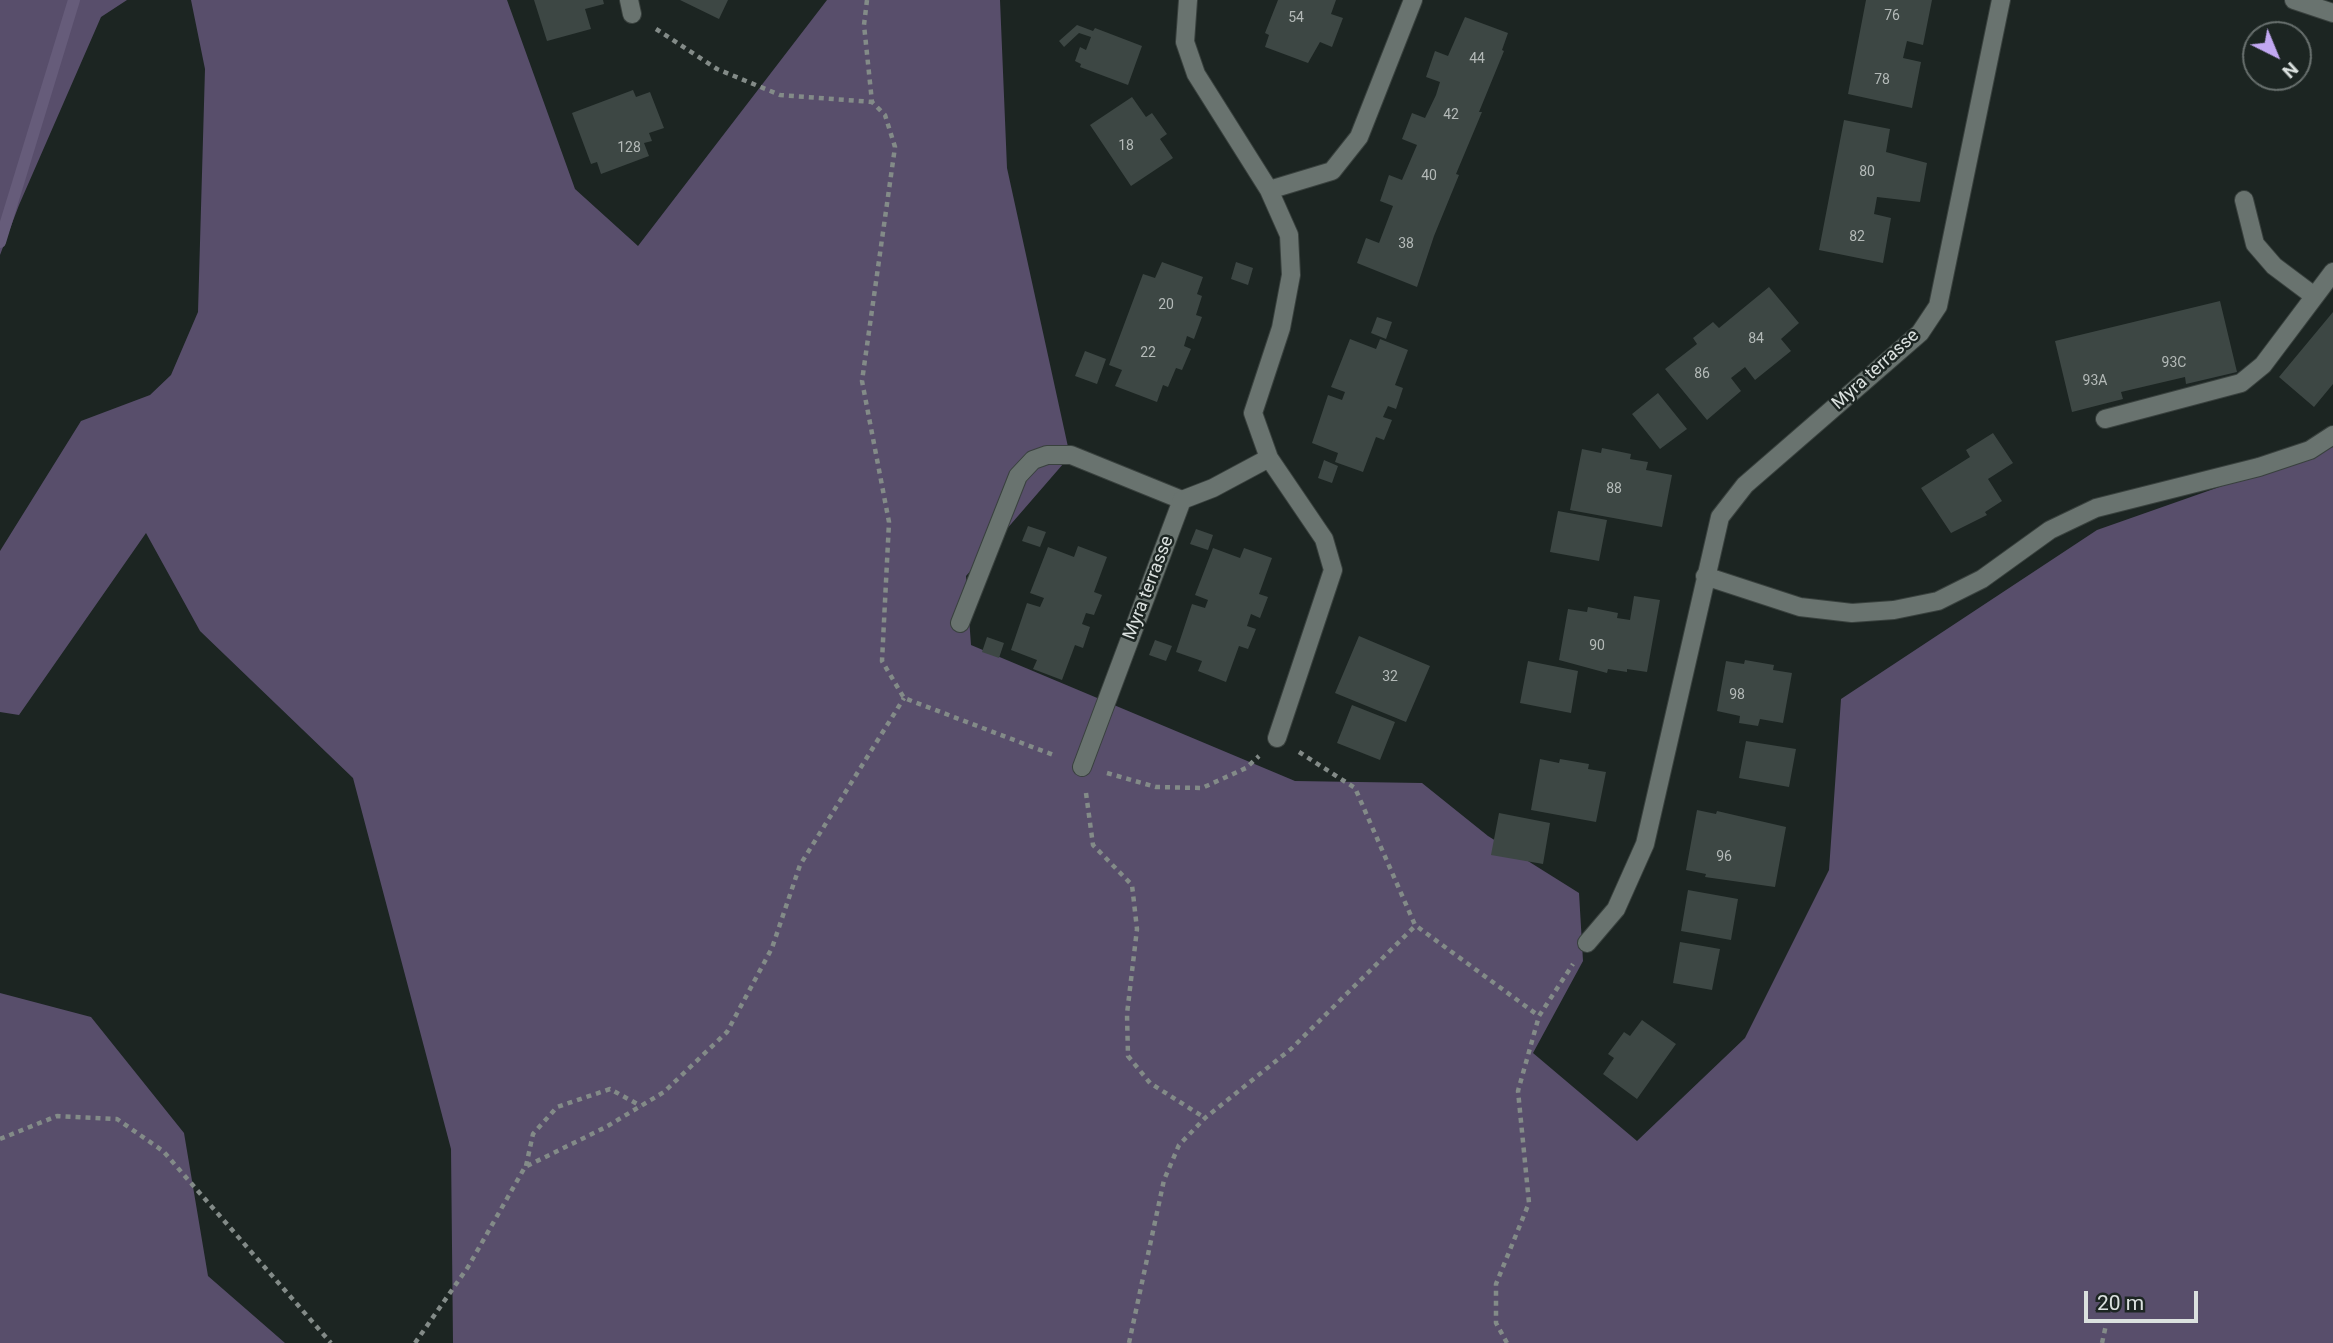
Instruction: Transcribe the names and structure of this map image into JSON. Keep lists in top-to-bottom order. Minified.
{"streets":{"street":["Myra terrasse"]},"house_numbers":["76","54","44","78","42","18","128","80","40","82","38","20","84","22","93C","86","93A","88","90","32","98","96"],"scale_bar":"20 m","north":"bottom right"}
